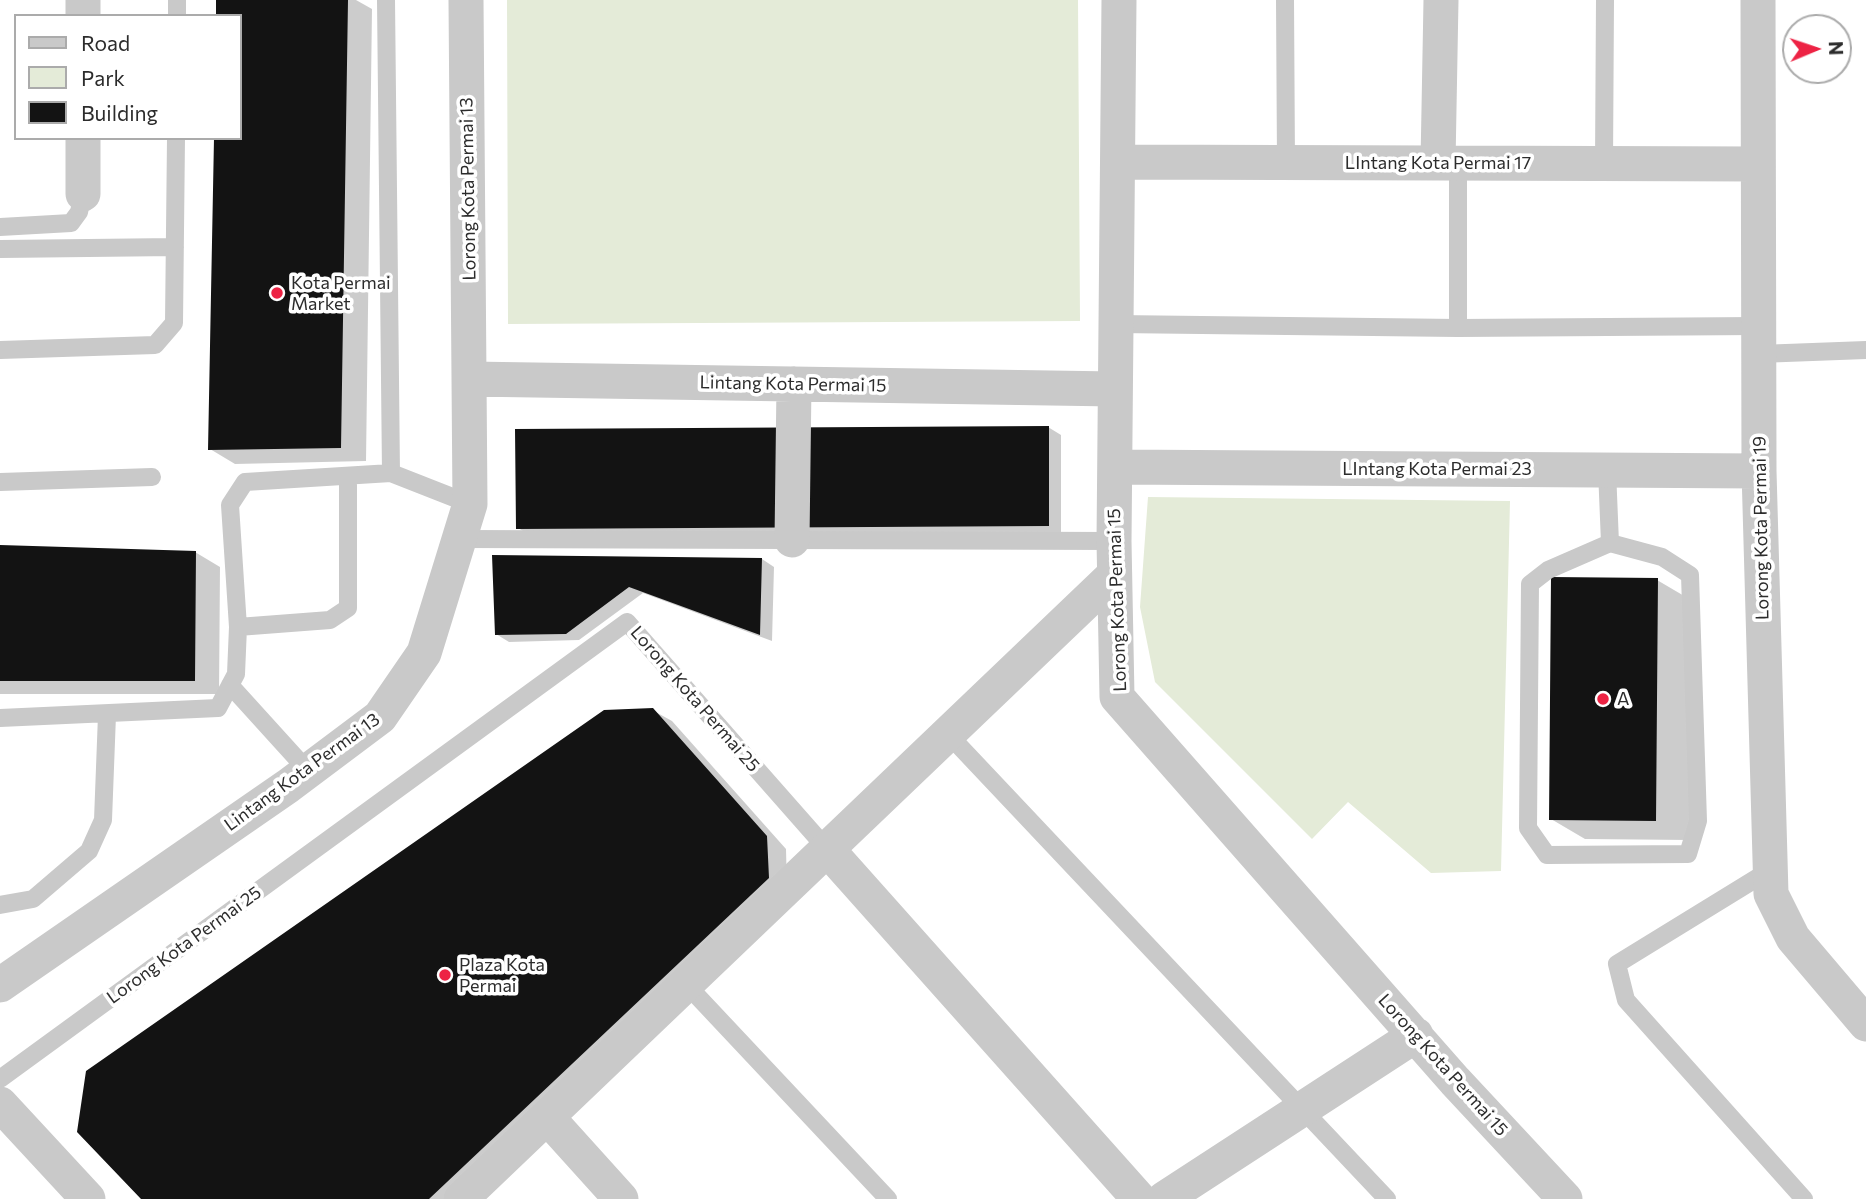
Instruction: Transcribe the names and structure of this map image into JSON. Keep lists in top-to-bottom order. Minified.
{"streets":{"street":["LIntang Kota Permai 17","Lorong Kota Permai 13","Lintang Kota Permai 15","LIntang Kota Permai 23","Lorong Kota Permai 19","Lorong Kota Permai 15","Lorong Kota Permai 25","Lintang Kota Permai 13"]},"crossings":[["LIntang Kota Permai 17","Lorong Kota Permai 19"],["LIntang Kota Permai 17","Lorong Kota Permai 15"],["Lorong Kota Permai 13","Lintang Kota Permai 15"],["Lorong Kota Permai 13","Lintang Kota Permai 13"],["Lintang Kota Permai 15","Lorong Kota Permai 15"],["Lintang Kota Permai 15","Lintang Kota Permai 13"],["LIntang Kota Permai 23","Lorong Kota Permai 19"],["LIntang Kota Permai 23","Lorong Kota Permai 15"]],"places":["Kota Permai Market","A","Plaza Kota Permai"],"legend":["Road","Park","Building"],"north":"right"}
